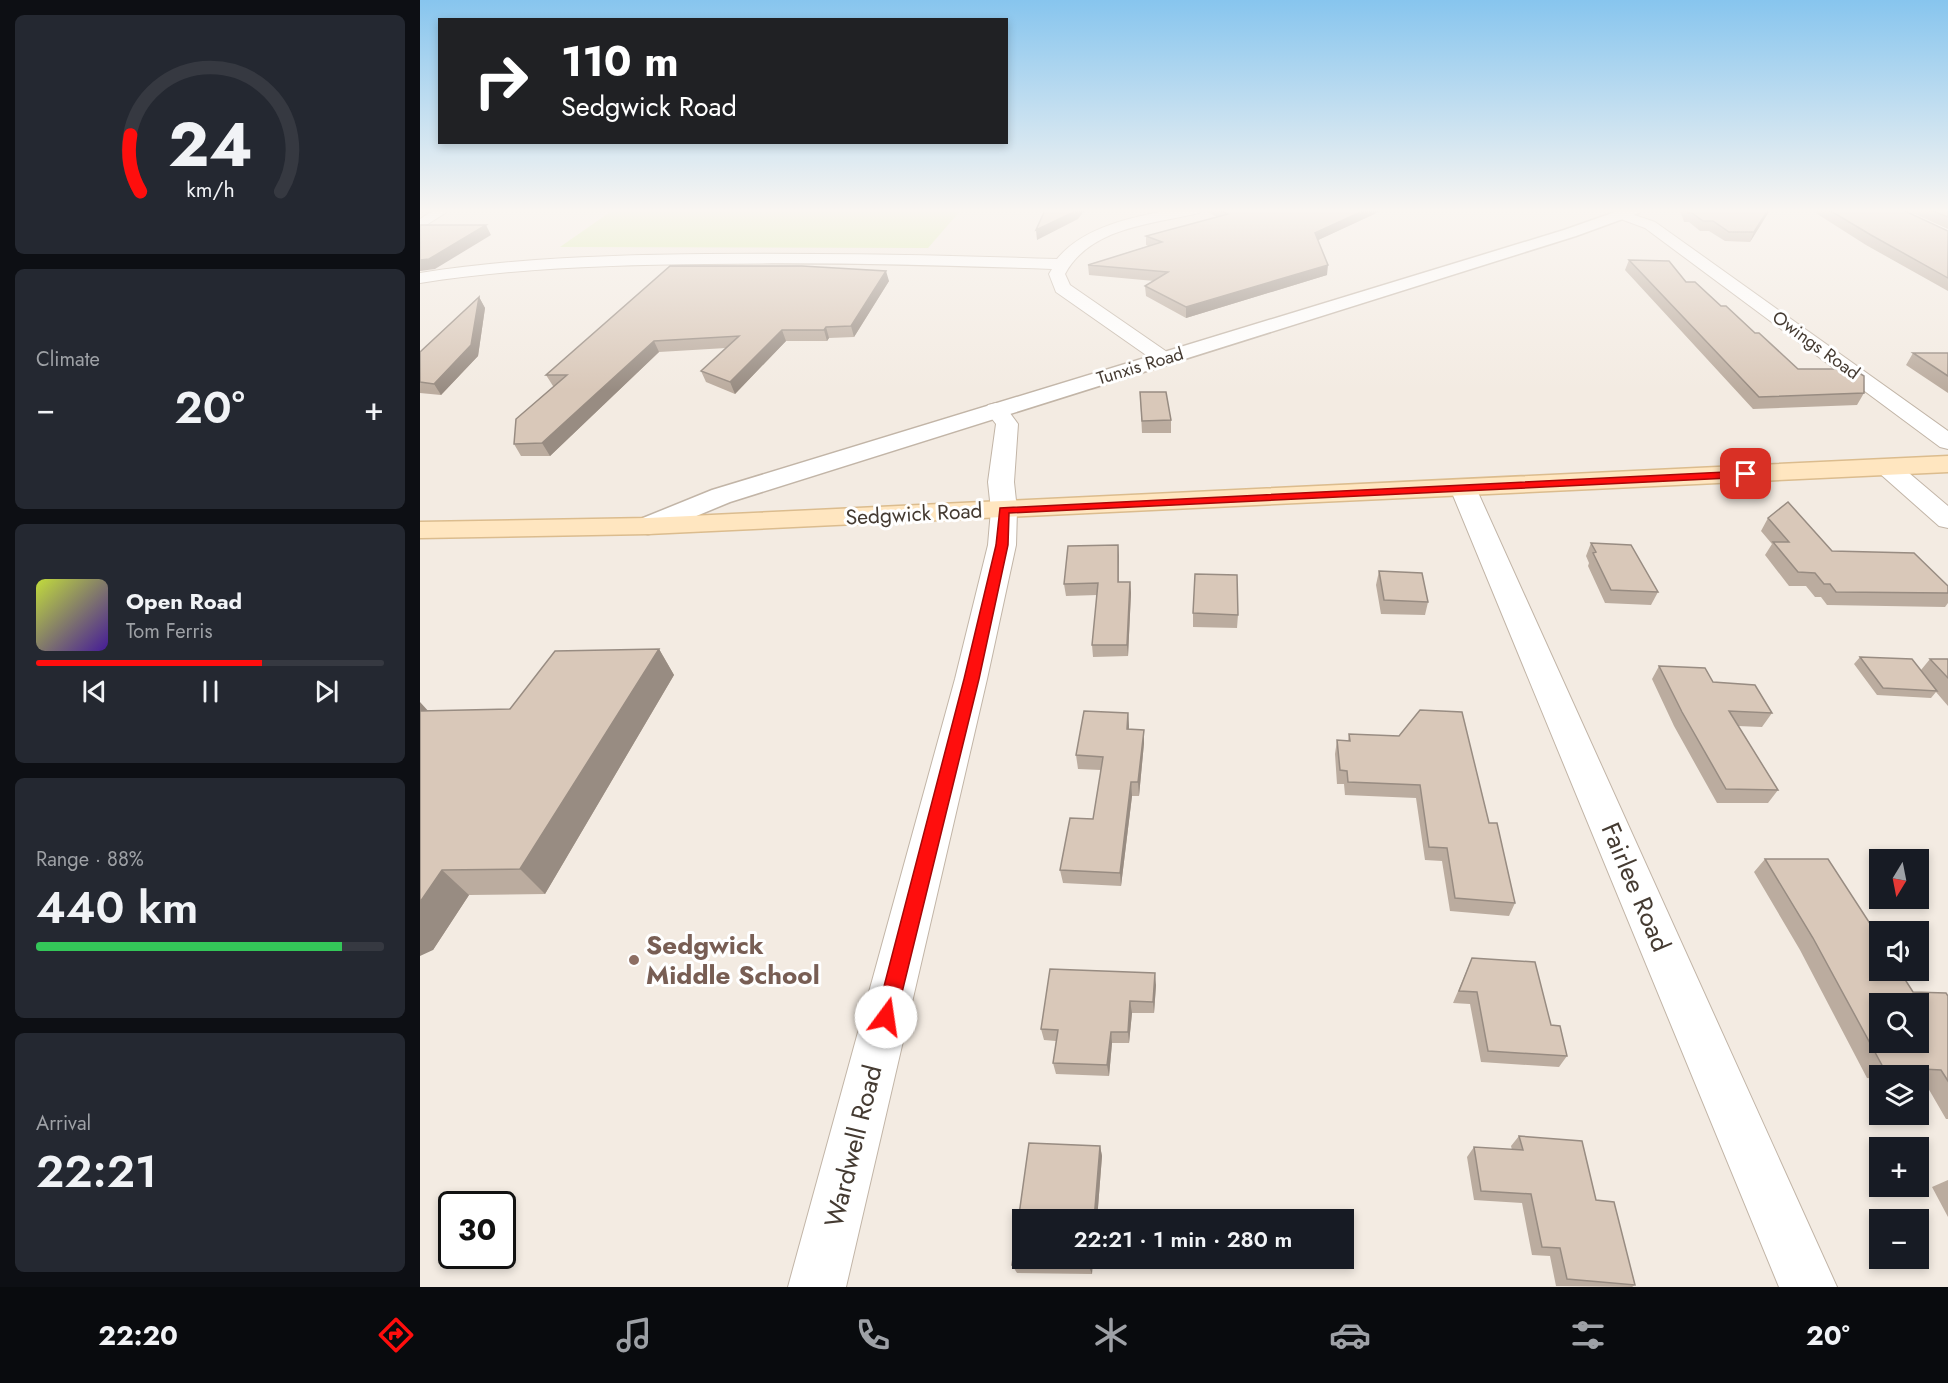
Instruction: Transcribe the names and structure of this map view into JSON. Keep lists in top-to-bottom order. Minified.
{"streets":{"main road":["Sedgwick Road"],"street":["Owings Road","Tunxis Road","Fairlee Road","Wardwell Road"]},"crossings":[["Tunxis Road","Sedgwick Road"],["Tunxis Road","Wardwell Road"],["Sedgwick Road","Fairlee Road"],["Sedgwick Road","Wardwell Road"]],"places":["Sedgwick Middle School"],"north":"bottom","page":{"turn":["110 m","Sedgwick Road"],"tile":["Climate",["Range · 88%","440 km"],["Arrival","22:21"]],"heat":["−","20°","+"],"song":["Open Road","Tom Ferris"],"map_buttons":["+","−"],"limit":"30","trip":"22:21 · 1 min · 280 m","tabs":["22:20","20°"],"gauge":["24","km/h"]}}
